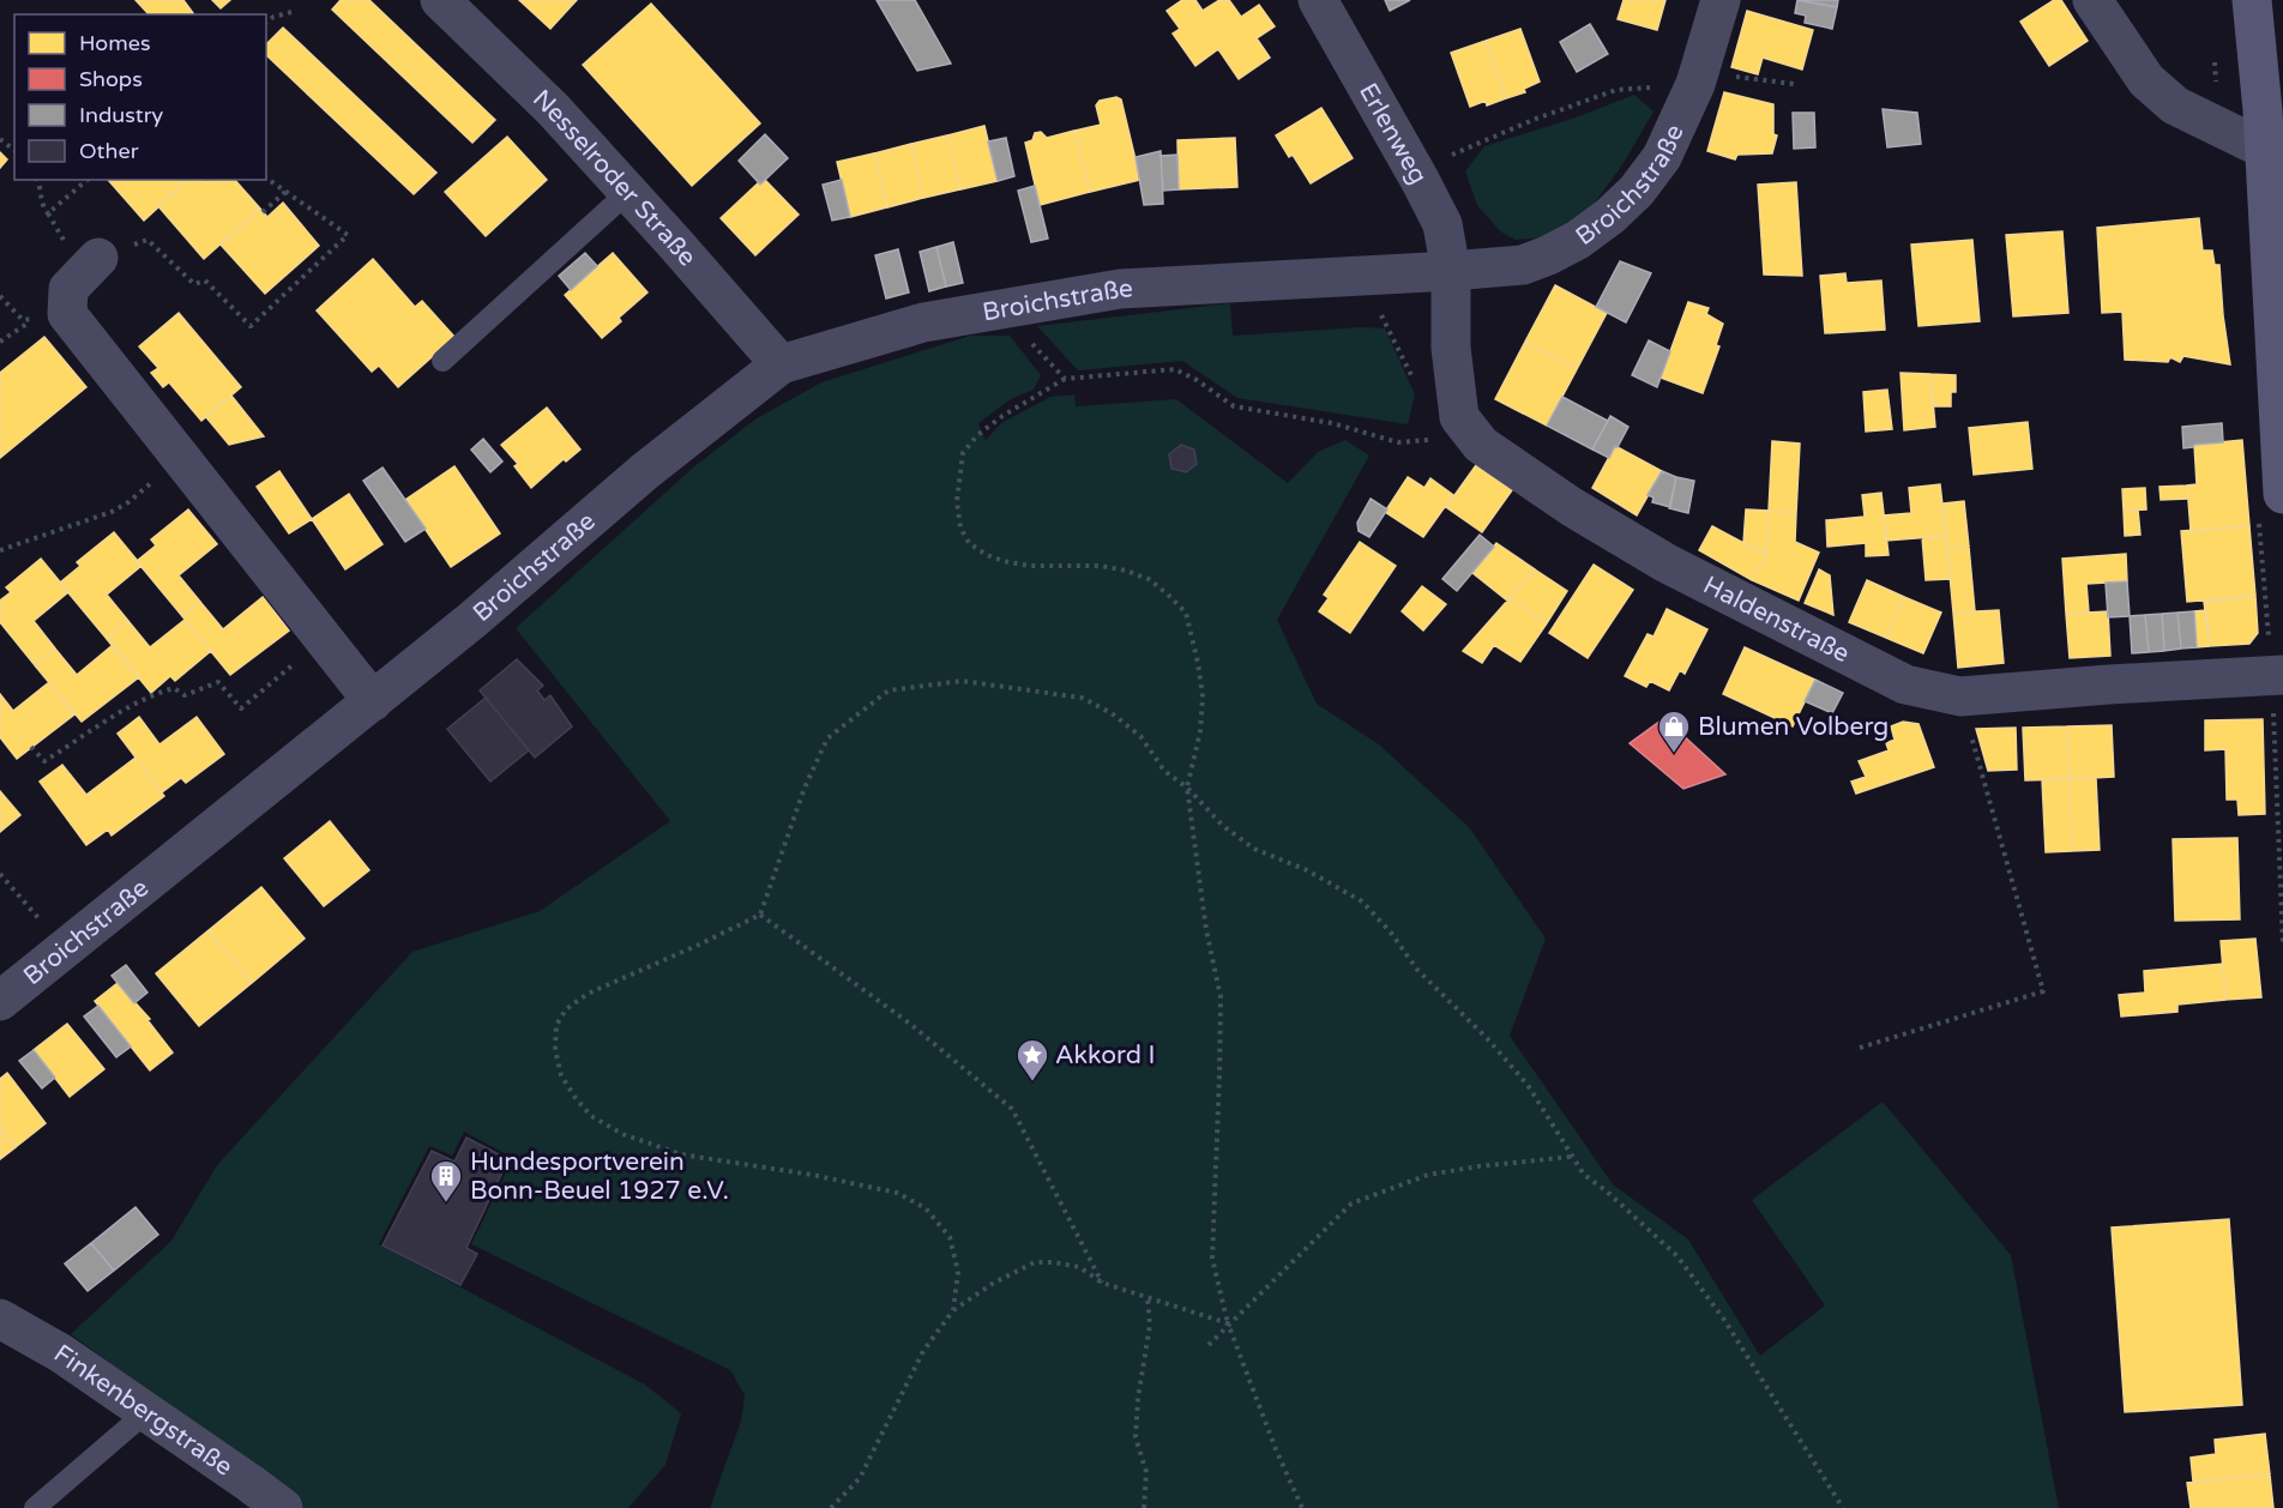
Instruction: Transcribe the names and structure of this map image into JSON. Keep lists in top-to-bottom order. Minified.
{"streets":{"street":["Erlenweg","Nesselroder Straße","Broichstraße","Haldenstraße","Finkenbergstraße"]},"crossings":[["Erlenweg","Broichstraße"],["Nesselroder Straße","Broichstraße"]],"places":{"shop":["Blumen Volberg"],"place":["Akkord I"],"building":["Hundesportverein Bonn-Beuel 1927 e.V."]},"legend":["Homes","Shops","Industry","Other"]}
